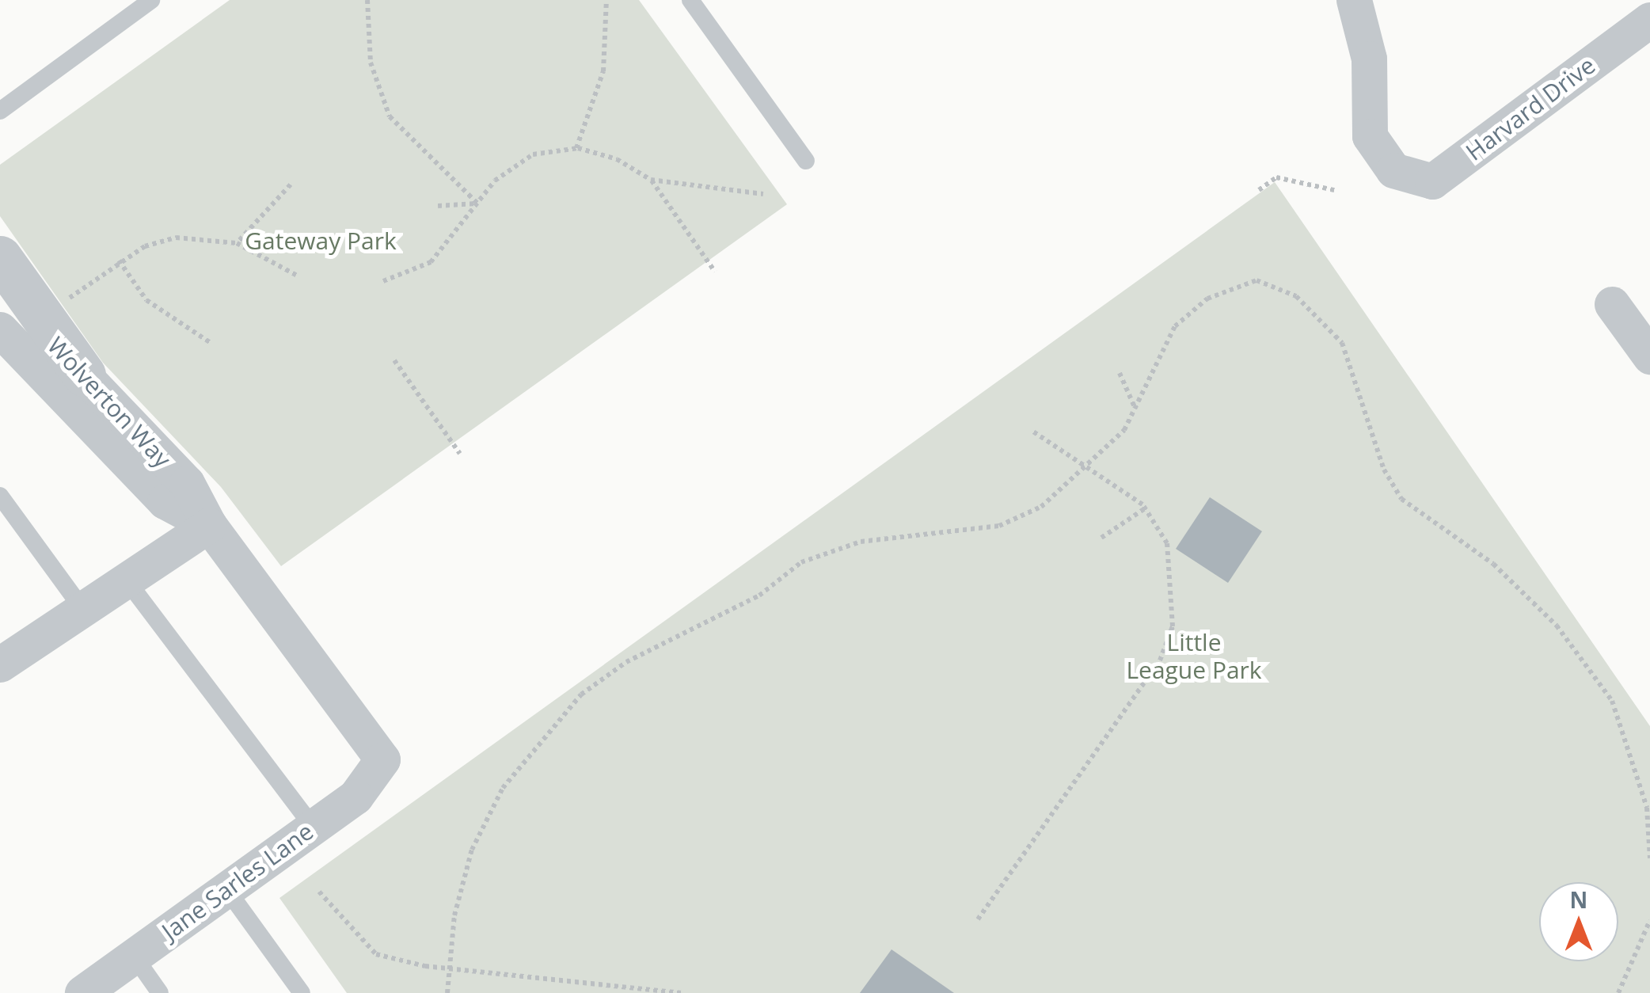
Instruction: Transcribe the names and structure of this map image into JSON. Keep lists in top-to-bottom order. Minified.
{"streets":{"street":["Harvard Drive","Wolverton Way","Jane Sarles Lane"]},"crossings":[["Wolverton Way","Jane Sarles Lane"]],"parks":["Gateway Park","Little League Park"],"north":"top"}
